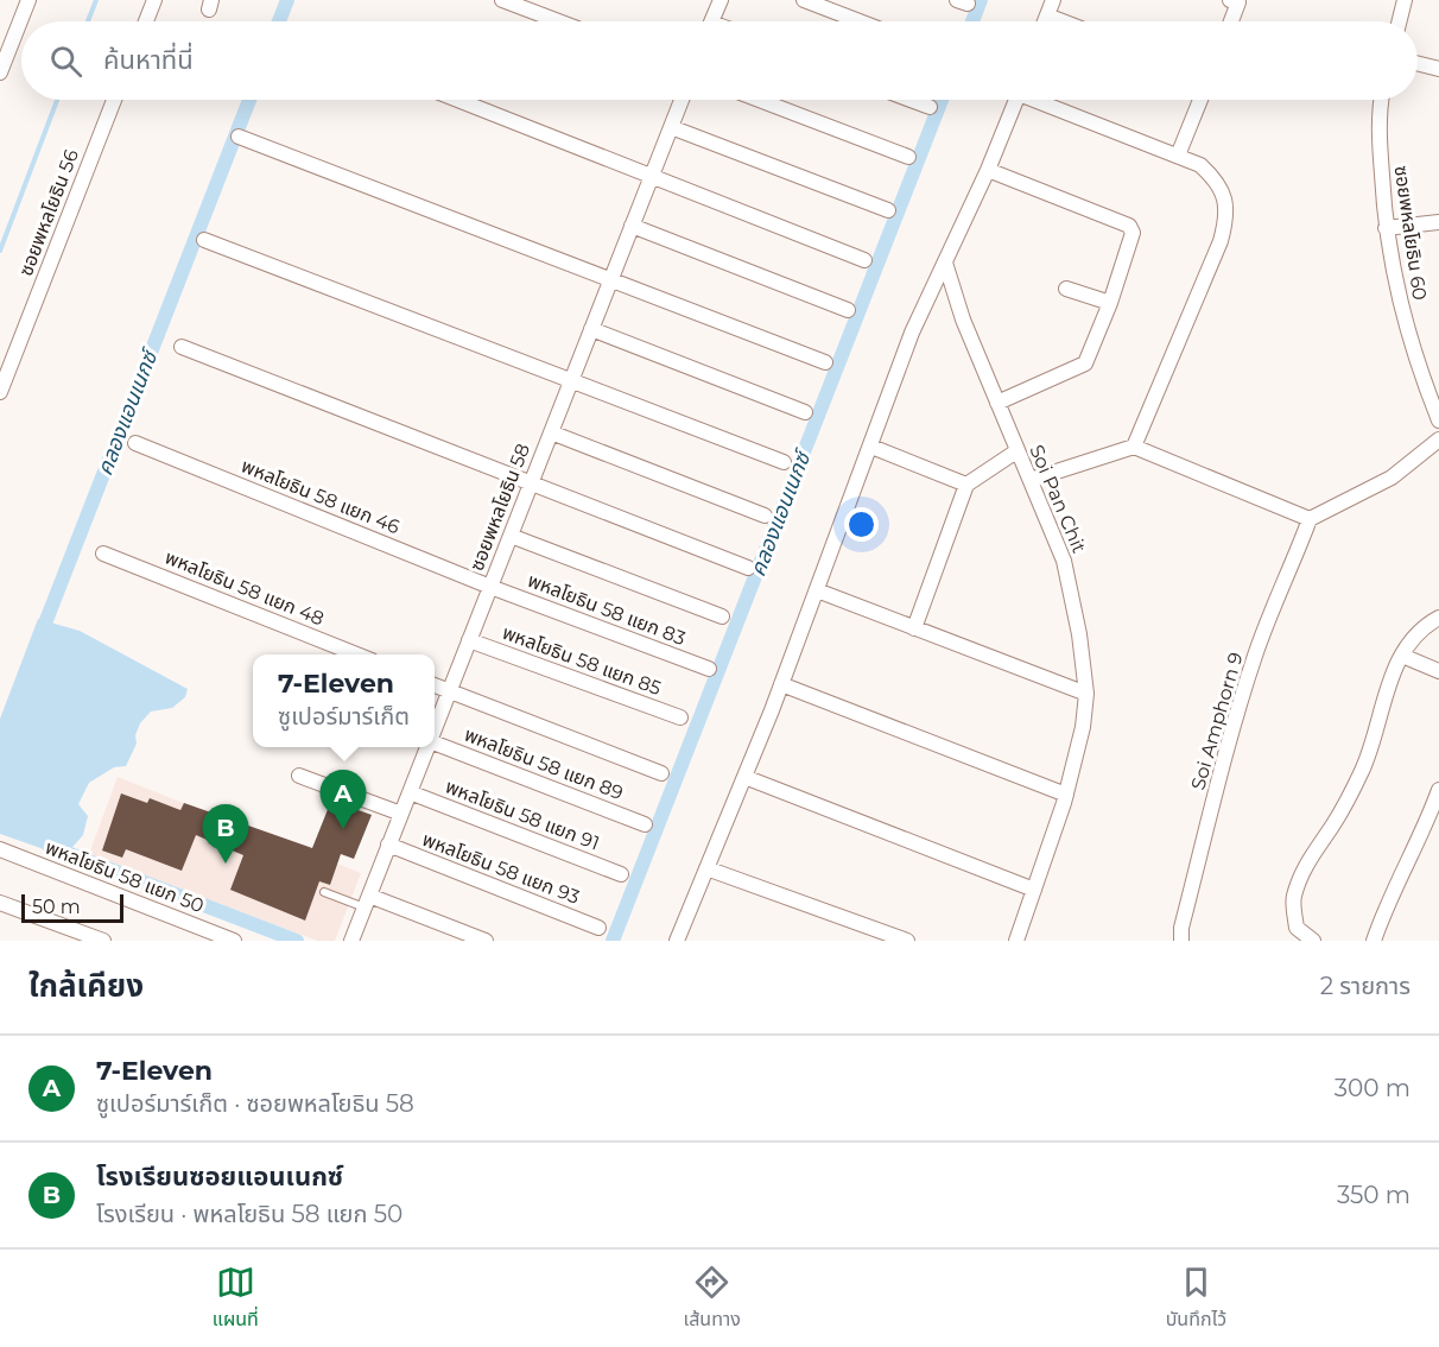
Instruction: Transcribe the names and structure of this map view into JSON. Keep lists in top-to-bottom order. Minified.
{"streets":{"street":["ซอยพหลโยธิน 56","ซอยพหลโยธิน 60","พหลโยธิน 58 แยก 46","Soi Pan Chit","ซอยพหลโยธิน 58","พหลโยธิน 58 แยก 48","พหลโยธิน 58 แยก 83","พหลโยธิน 58 แยก 85","Soi Amphorn 9","พหลโยธิน 58 แยก 89","พหลโยธิน 58 แยก 91","พหลโยธิน 58 แยก 93","พหลโยธิน 58 แยก 50"]},"crossings":[["พหลโยธิน 58 แยก 46","ซอยพหลโยธิน 58"],["พหลโยธิน 58 แยก 46","พหลโยธิน 58 แยก 83"],["ซอยพหลโยธิน 58","พหลโยธิน 58 แยก 83"],["ซอยพหลโยธิน 58","พหลโยธิน 58 แยก 85"],["ซอยพหลโยธิน 58","พหลโยธิน 58 แยก 91"],["ซอยพหลโยธิน 58","พหลโยธิน 58 แยก 93"]],"water":["คลองแอนเนกซ์"],"scale_bar":"50 m","page":{"search":"ค้นหาที่นี่","popup":["7-Eleven","ซูเปอร์มาร์เก็ต"],"pins":["A","B"],"scale":"50 m","heading":["ใกล้เคียง","2 รายการ"],"list":[{"mark":"A","name":"7-Eleven","note":"ซูเปอร์มาร์เก็ต · ซอยพหลโยธิน 58","value":"300 m"},{"mark":"B","name":"โรงเรียนซอยแอนเนกซ์","note":"โรงเรียน · พหลโยธิน 58 แยก 50","value":"350 m"}],"nav":["แผนที่","เส้นทาง","บันทึกไว้"]}}
